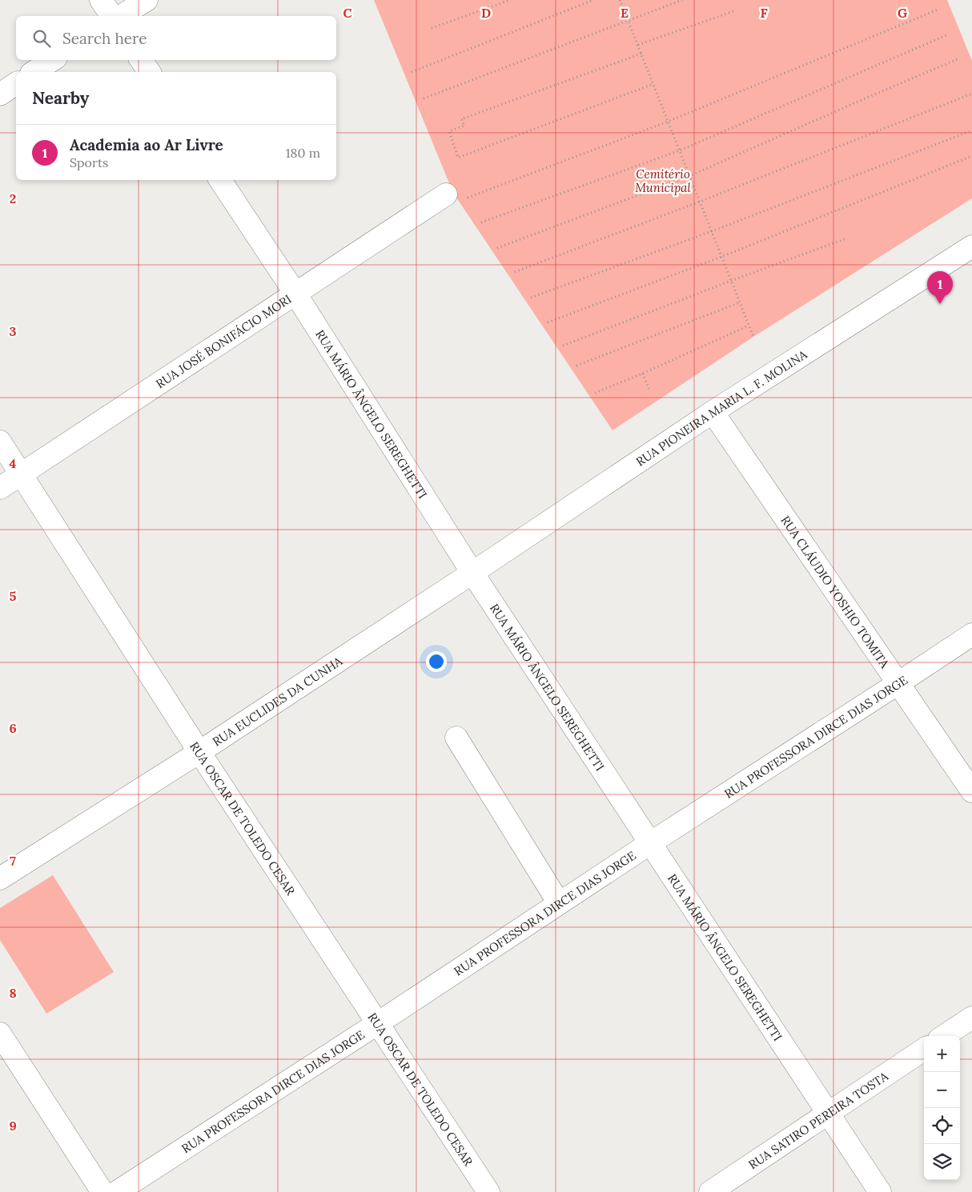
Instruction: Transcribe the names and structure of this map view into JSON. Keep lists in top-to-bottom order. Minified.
{"streets":{"street":["RUA JOSÉ BONIFÁCIO MORI","RUA PIONEIRA MARIA L. F. MOLINA","RUA MÁRIO ÂNGELO SEREGHETTI","RUA CLÁUDIO YOSHIO TOMITA","RUA EUCLIDES DA CUNHA","RUA PROFESSORA DIRCE DIAS JORGE","RUA OSCAR DE TOLEDO CESAR","RUA SATIRO PEREIRA TOSTA"]},"crossings":[["RUA JOSÉ BONIFÁCIO MORI","RUA MÁRIO ÂNGELO SEREGHETTI"],["RUA JOSÉ BONIFÁCIO MORI","RUA OSCAR DE TOLEDO CESAR"],["RUA PIONEIRA MARIA L. F. MOLINA","RUA MÁRIO ÂNGELO SEREGHETTI"],["RUA PIONEIRA MARIA L. F. MOLINA","RUA CLÁUDIO YOSHIO TOMITA"],["RUA PIONEIRA MARIA L. F. MOLINA","RUA EUCLIDES DA CUNHA"],["RUA MÁRIO ÂNGELO SEREGHETTI","RUA EUCLIDES DA CUNHA"],["RUA MÁRIO ÂNGELO SEREGHETTI","RUA PROFESSORA DIRCE DIAS JORGE"],["RUA MÁRIO ÂNGELO SEREGHETTI","RUA SATIRO PEREIRA TOSTA"],["RUA CLÁUDIO YOSHIO TOMITA","RUA PROFESSORA DIRCE DIAS JORGE"],["RUA EUCLIDES DA CUNHA","RUA OSCAR DE TOLEDO CESAR"],["RUA PROFESSORA DIRCE DIAS JORGE","RUA OSCAR DE TOLEDO CESAR"]],"parks":["Cemitério Municipal"],"page":{"search":"Search here","heading":"Nearby","list":[{"mark":"1","name":"Academia ao Ar Livre","note":"Sports","value":"180 m"}],"pins":"1","map_buttons":["+","−"]},"grid":{"columns":["C","D","E","F","G"],"rows":["2","3","4","5","6","7","8","9"]}}
